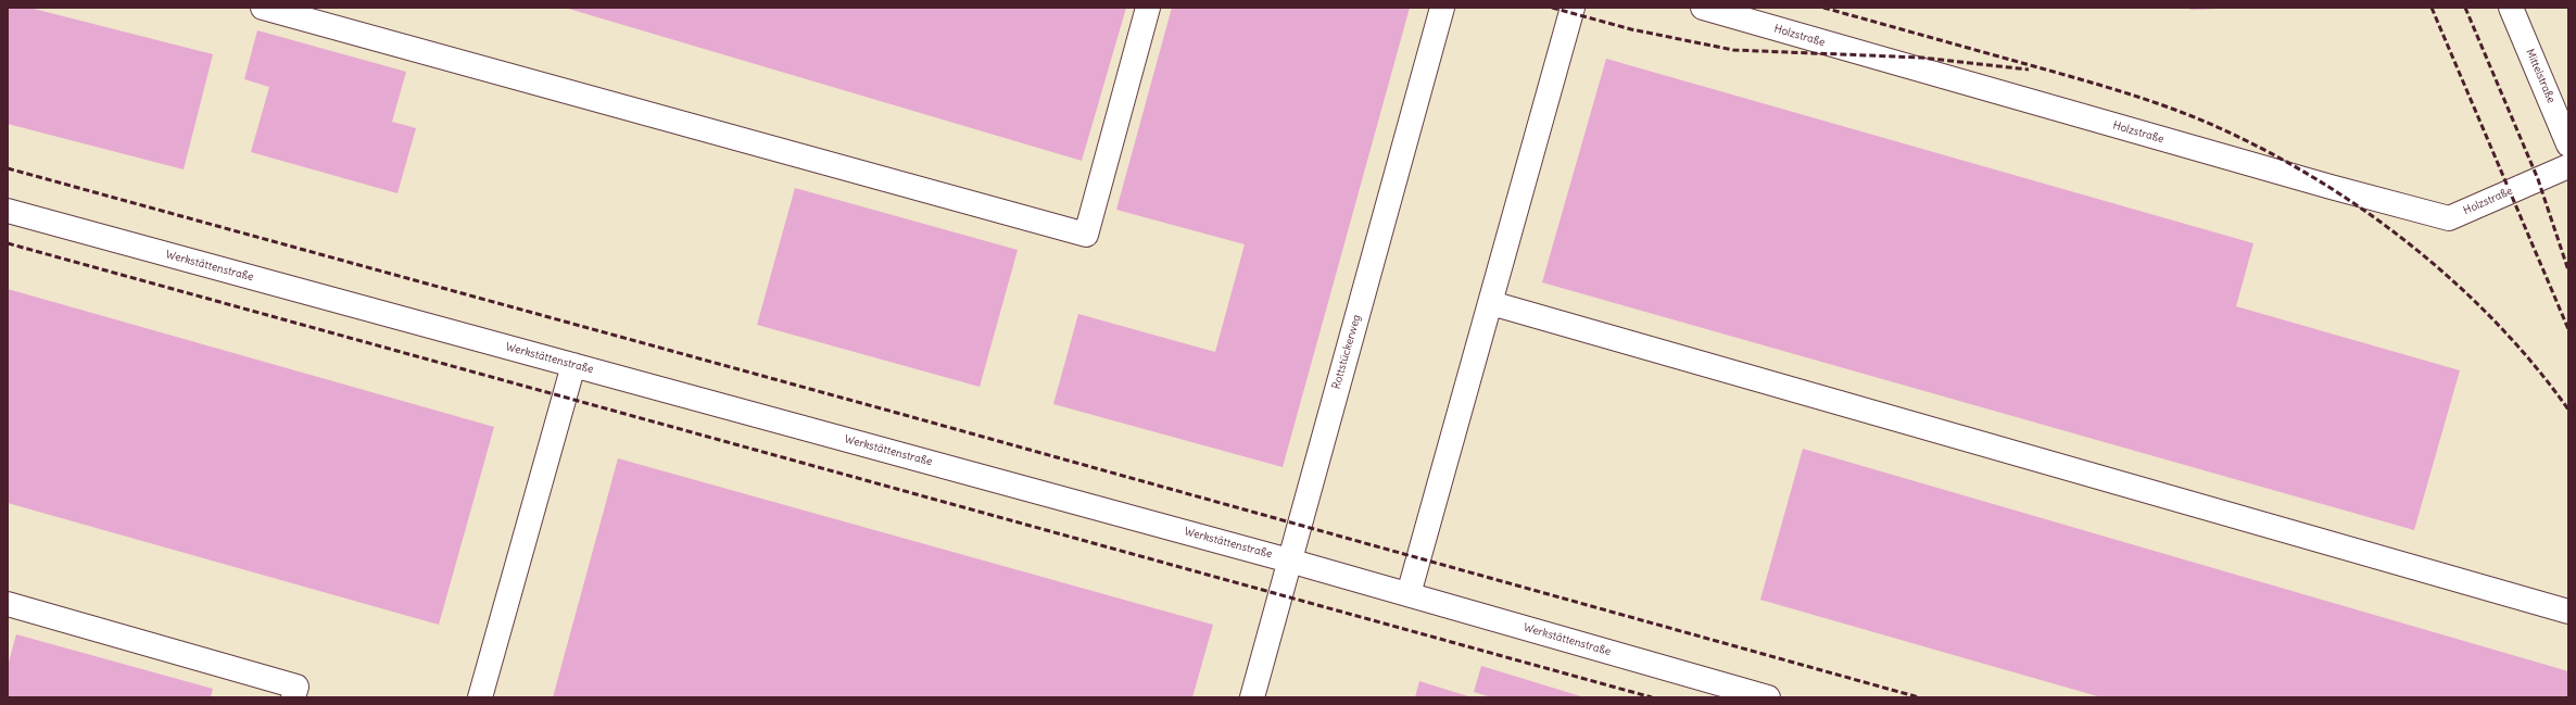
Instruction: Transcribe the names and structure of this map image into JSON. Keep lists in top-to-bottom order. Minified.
{"streets":{"street":["Holzstraße","Mittelstraße","Werkstättenstraße","Rottstückerweg"]},"crossings":[["Werkstättenstraße","Rottstückerweg"]]}
